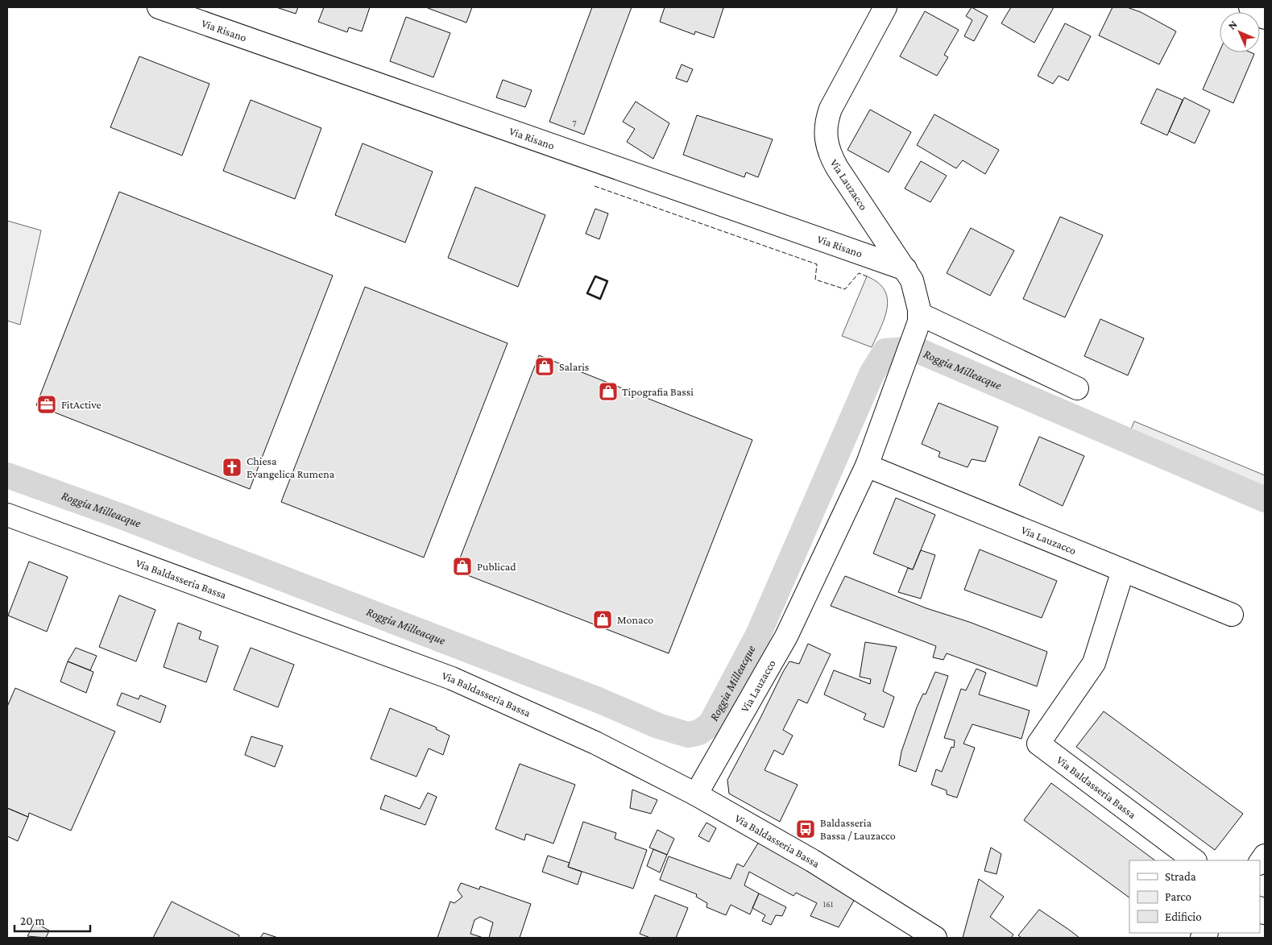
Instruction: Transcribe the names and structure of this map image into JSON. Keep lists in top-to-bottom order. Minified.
{"streets":{"street":["Via Risano","Via Lauzacco","Via Baldasseria Bassa"]},"crossings":[["Via Risano","Via Lauzacco"],["Via Lauzacco","Via Baldasseria Bassa"]],"water":["Roggia Milleacque"],"places":{"shop":["Salaris","Tipografia Bassi","Publicad","Monaco"],"office":["FitActive"],"church":["Chiesa Evangelica Rumena"],"bus stop":["Baldasseria Bassa / Lauzacco"]},"house_numbers":["7","161"],"legend":["Strada","Parco","Edificio"],"scale_bar":"20 m","north":"top left"}
